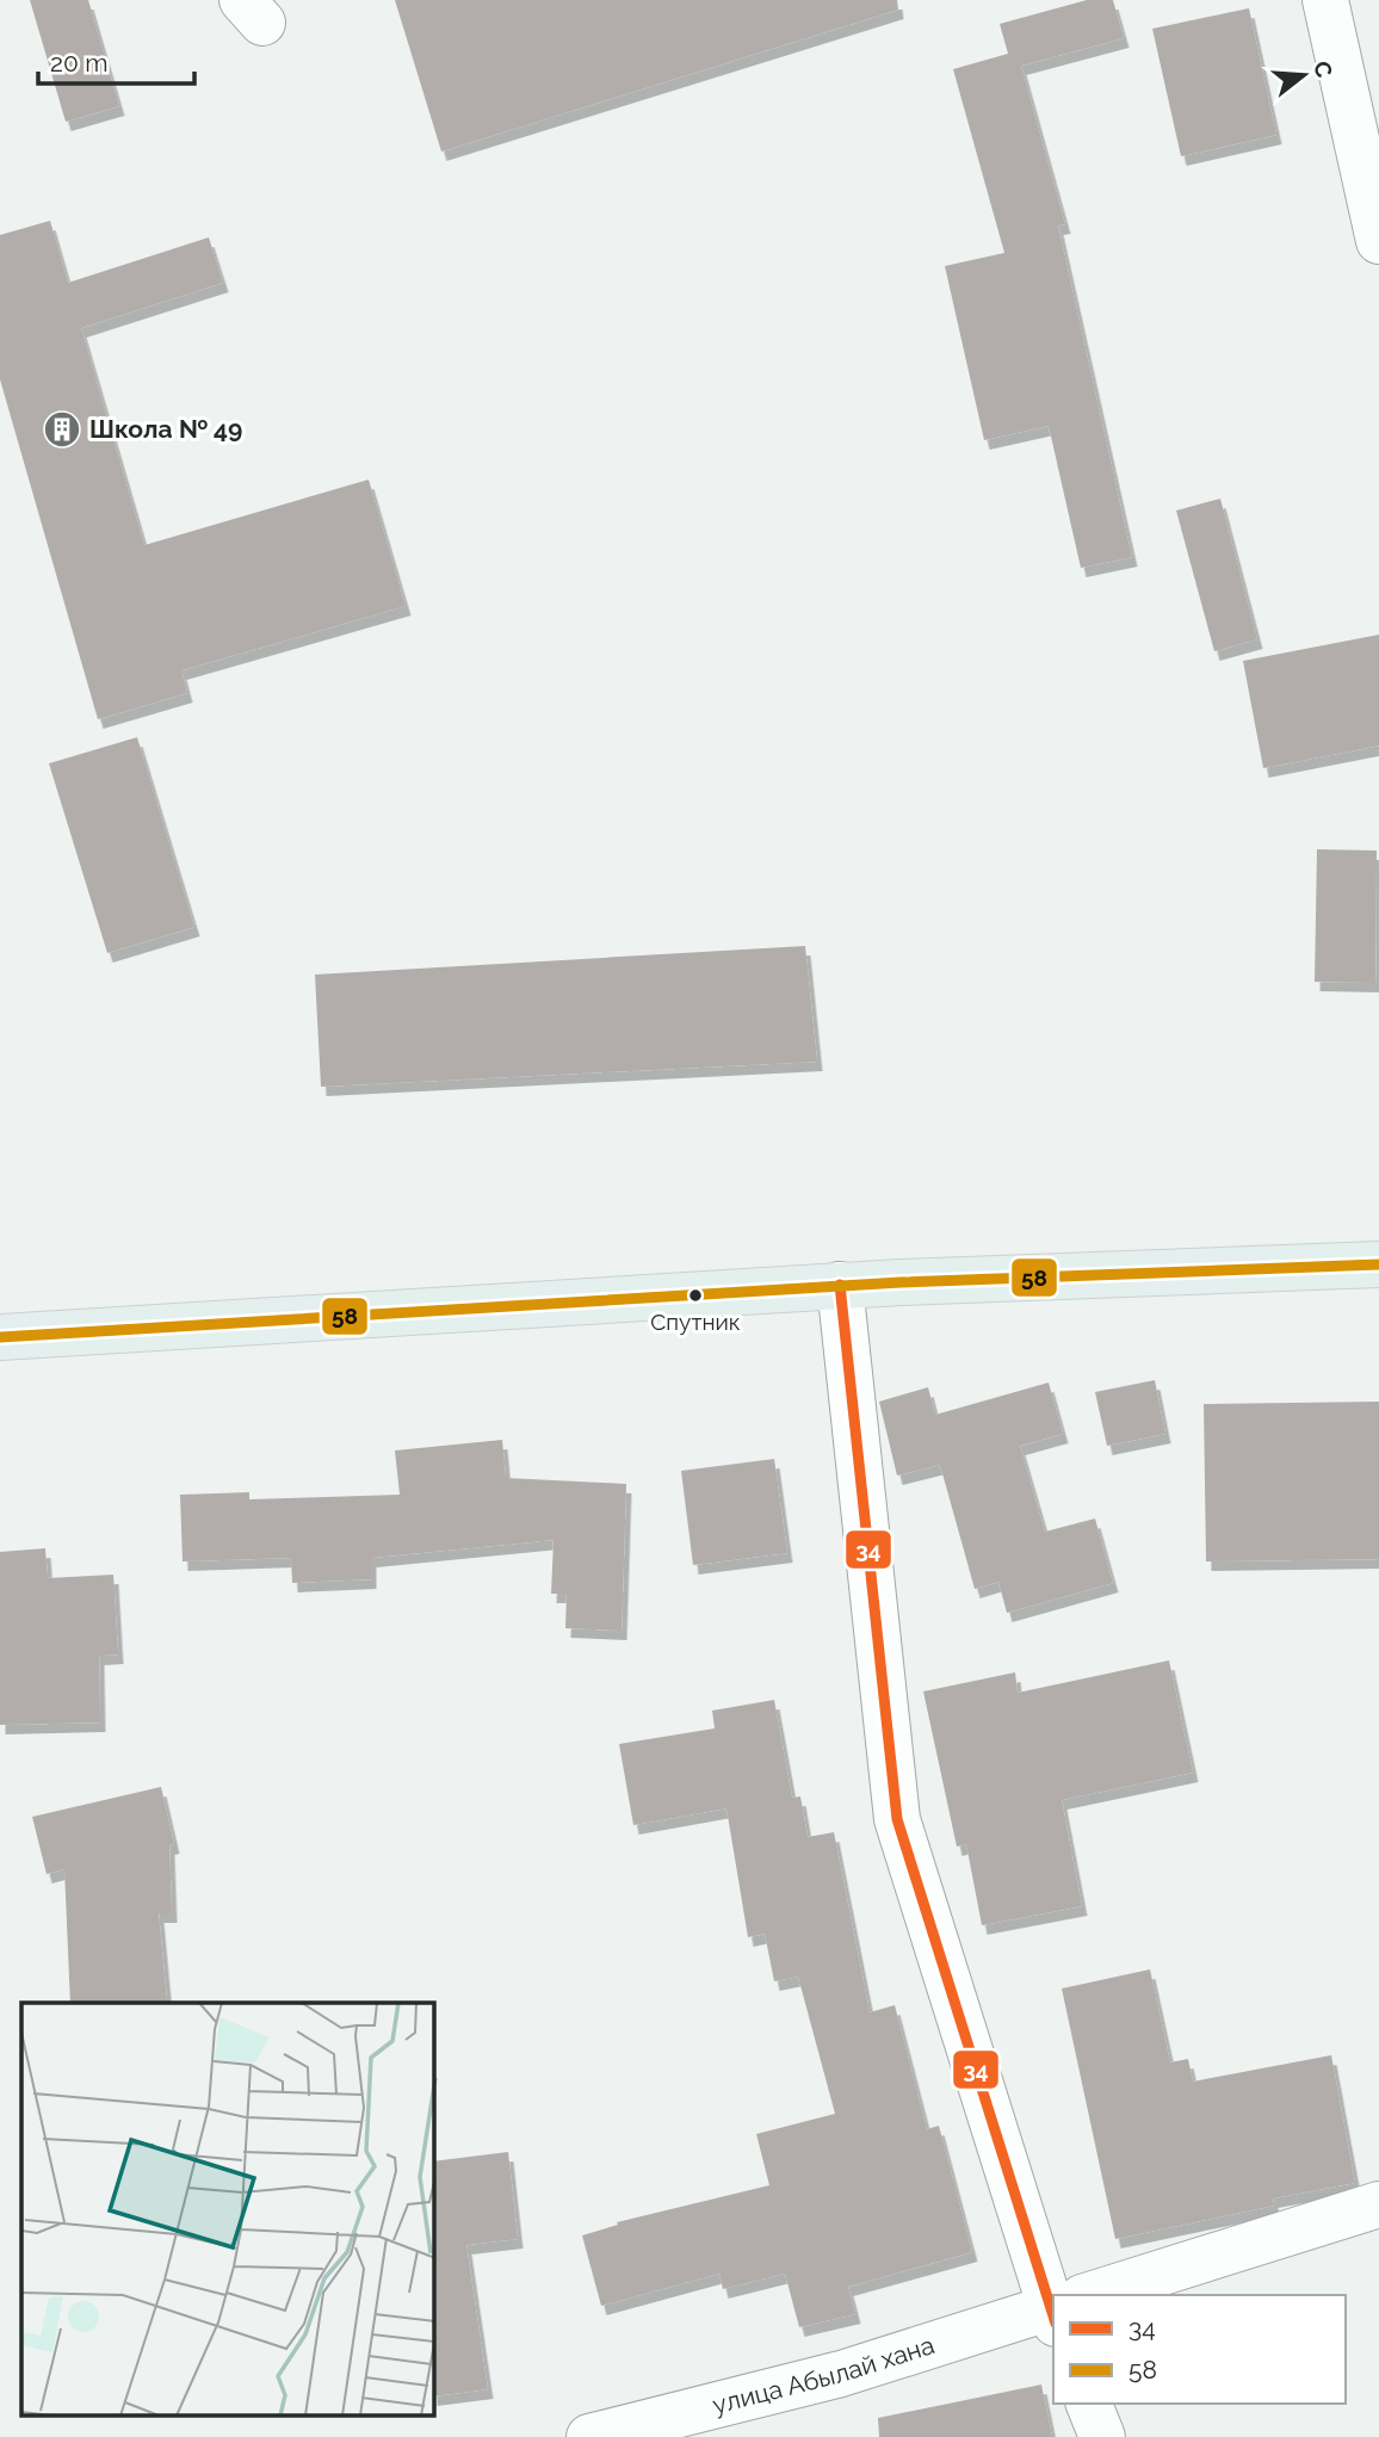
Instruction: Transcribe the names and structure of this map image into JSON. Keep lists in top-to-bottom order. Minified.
{"streets":{"street":["улица Абылай хана"]},"places":{"building":["Школа № 49"],"other":["Спутник"]},"lines":["transit line 58","transit line 34"],"legend":["34","58"],"scale_bar":"20 m","north":"right"}
